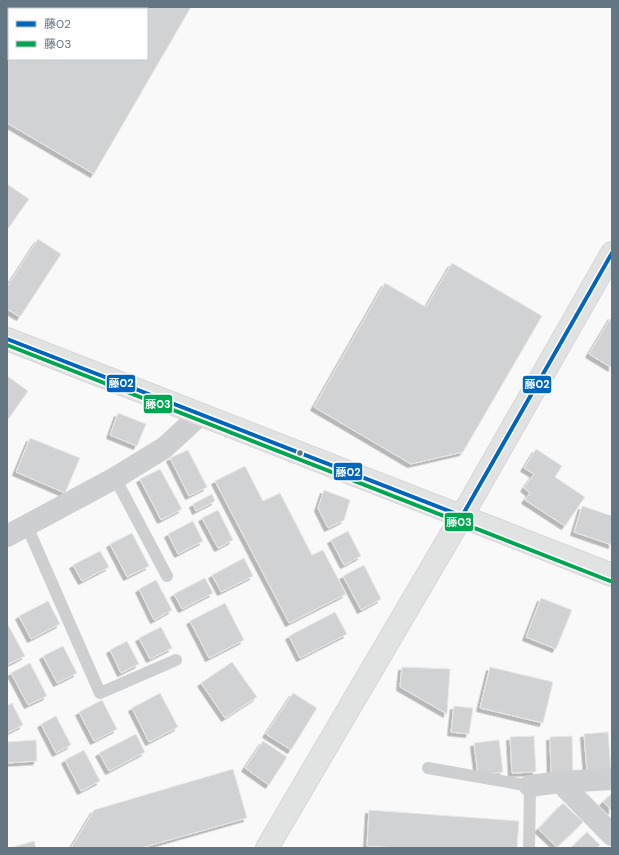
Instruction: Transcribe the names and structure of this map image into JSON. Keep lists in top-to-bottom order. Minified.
{"lines":["transit line 藤02","transit line 藤03"],"legend":["藤02","藤03"]}
